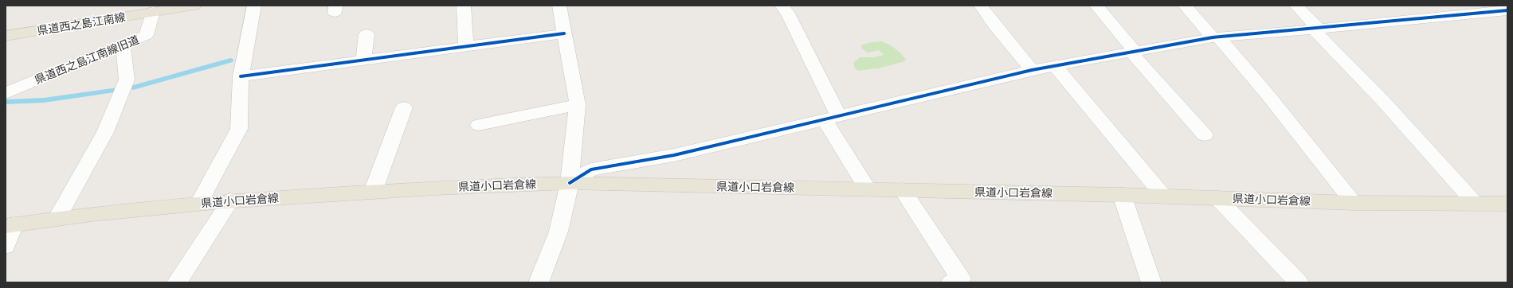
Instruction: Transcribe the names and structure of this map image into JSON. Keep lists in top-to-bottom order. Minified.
{"streets":{"main road":["県道西之島江南線","県道小口岩倉線"],"street":["県道西之島江南線旧道"]},"crossings":[["県道西之島江南線","県道西之島江南線旧道"]]}
